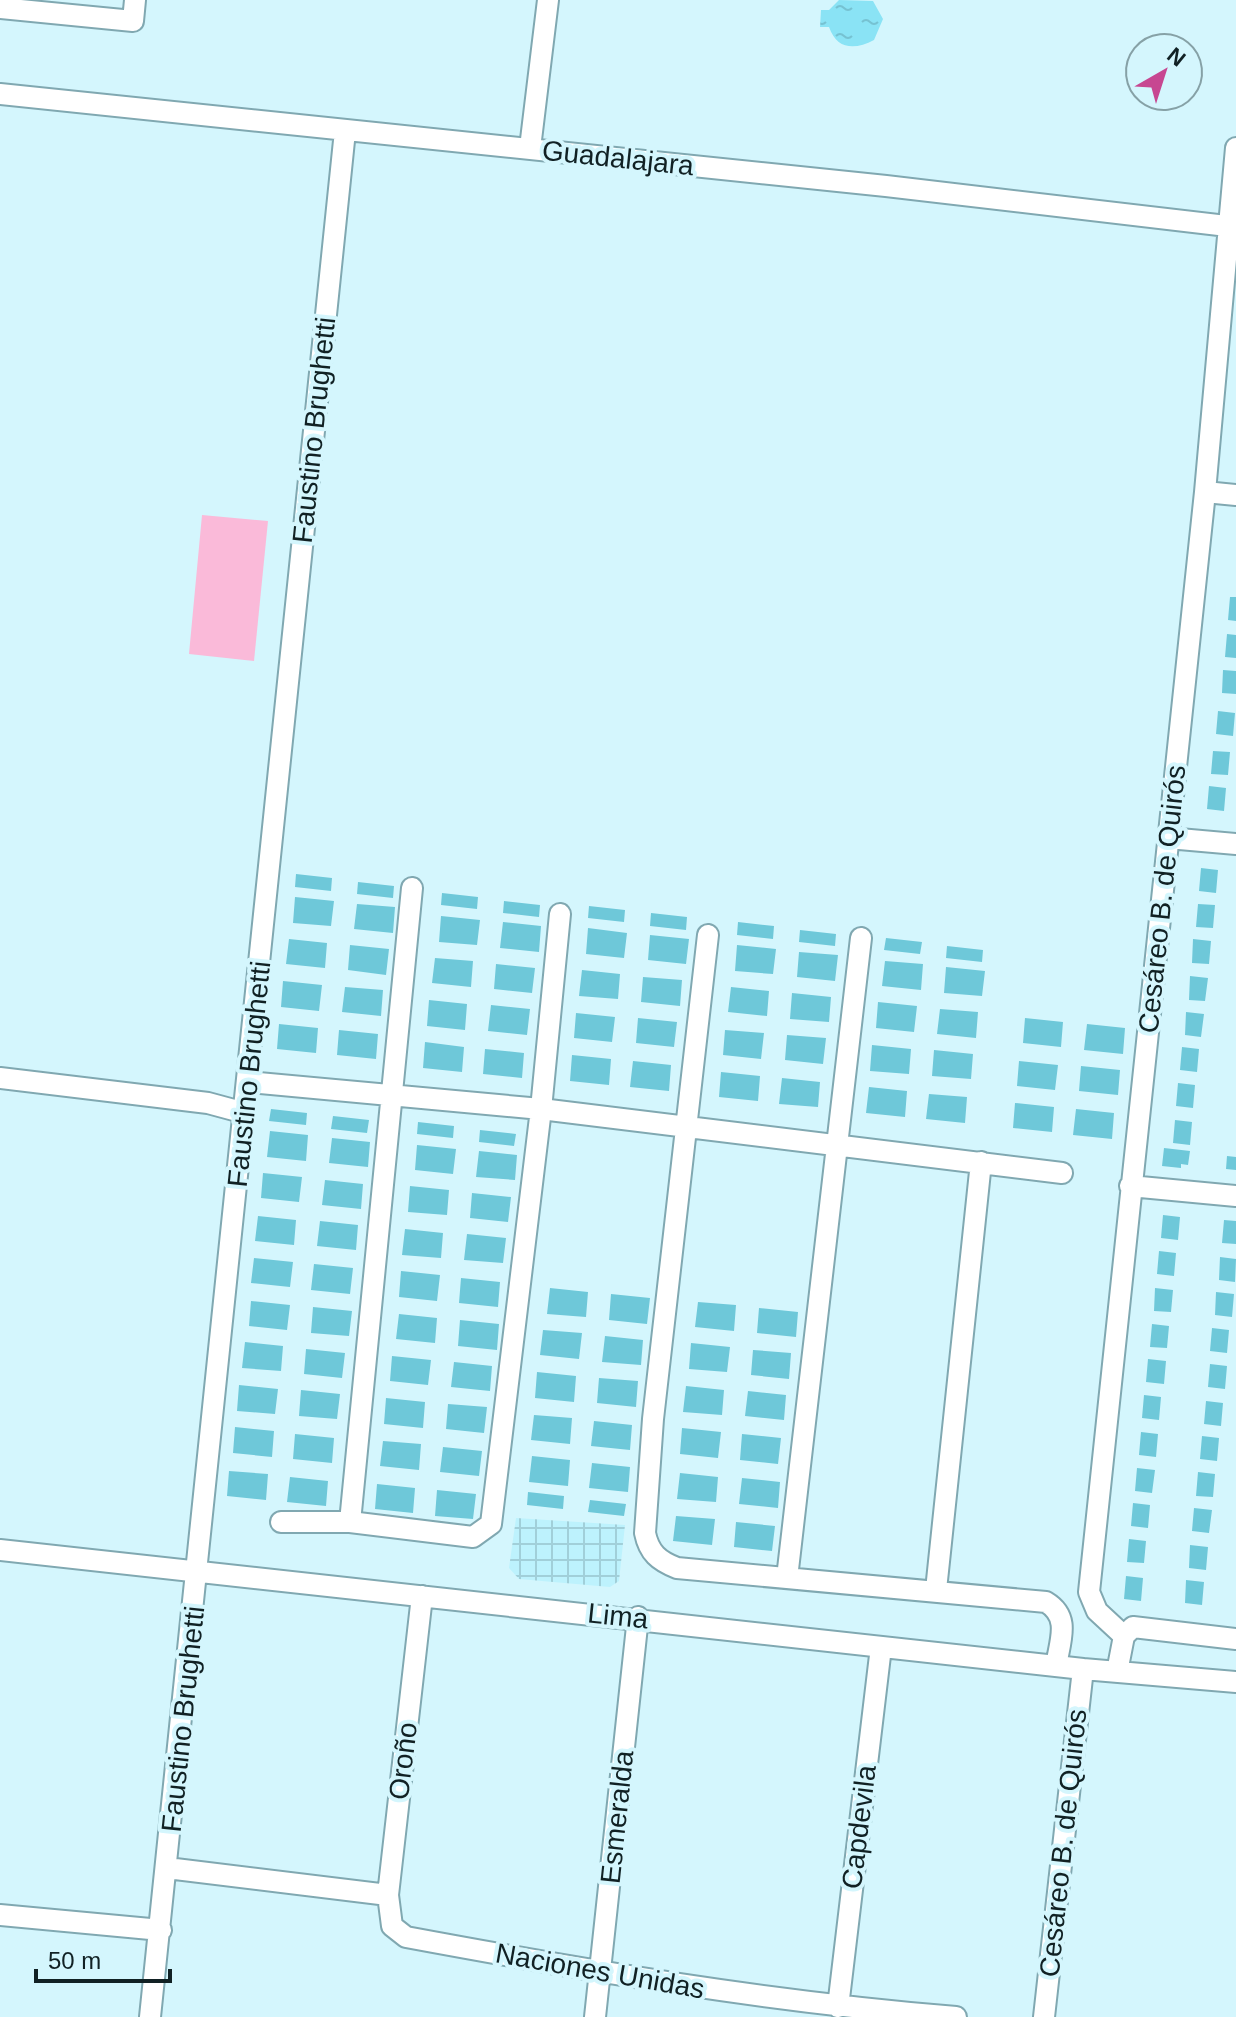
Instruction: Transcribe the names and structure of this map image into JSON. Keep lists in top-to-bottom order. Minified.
{"streets":{"street":["Guadalajara","Faustino Brughetti","Cesáreo B. de Quirós","Lima","Oroño","Esmeralda","Capdevila","Naciones Unidas"]},"crossings":[["Guadalajara","Faustino Brughetti"],["Guadalajara","Cesáreo B. de Quirós"],["Faustino Brughetti","Lima"],["Cesáreo B. de Quirós","Lima"],["Lima","Oroño"],["Lima","Esmeralda"],["Lima","Capdevila"],["Oroño","Naciones Unidas"],["Esmeralda","Naciones Unidas"],["Capdevila","Naciones Unidas"]],"scale_bar":"50 m","north":"top right"}
